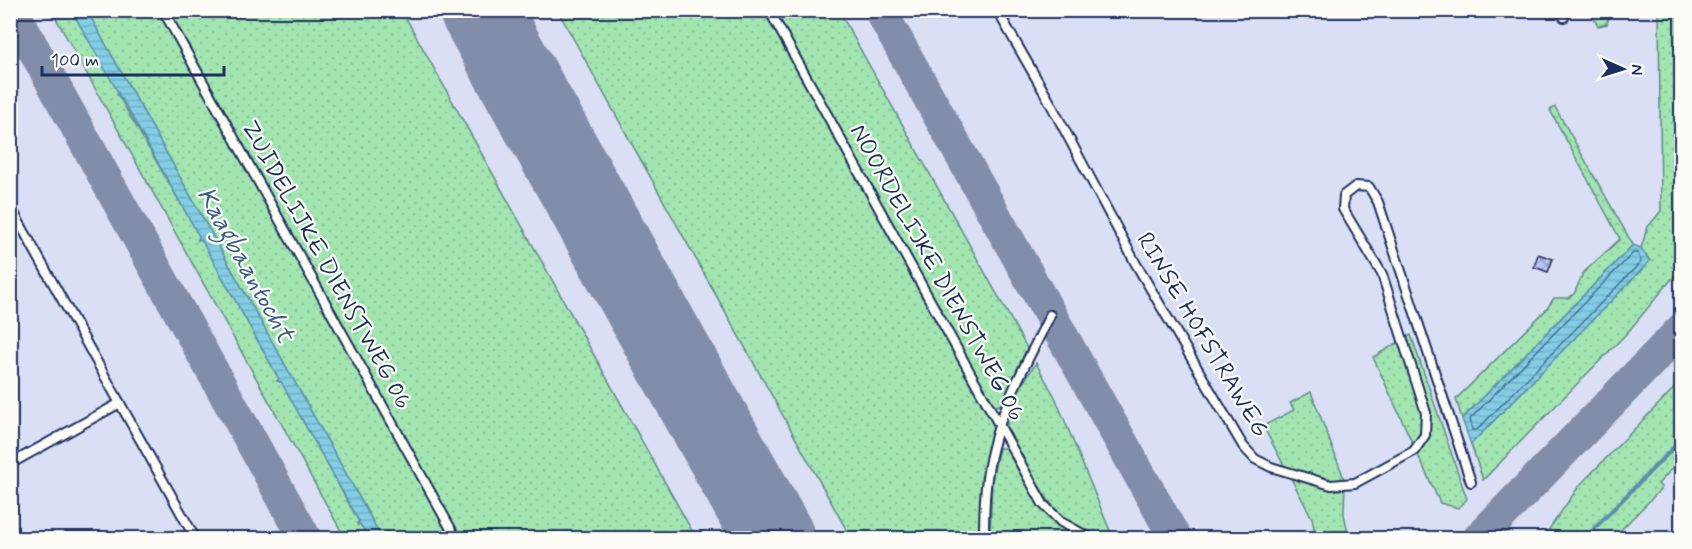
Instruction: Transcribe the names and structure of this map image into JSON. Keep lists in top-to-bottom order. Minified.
{"streets":{"lane":["ZUIDELIJKE DIENSTWEG 06","NOORDELIJKE DIENSTWEG 06","RINSE HOFSTRAWEG"]},"water":["Kaagbaantocht"],"scale_bar":"100 m","north":"right"}
